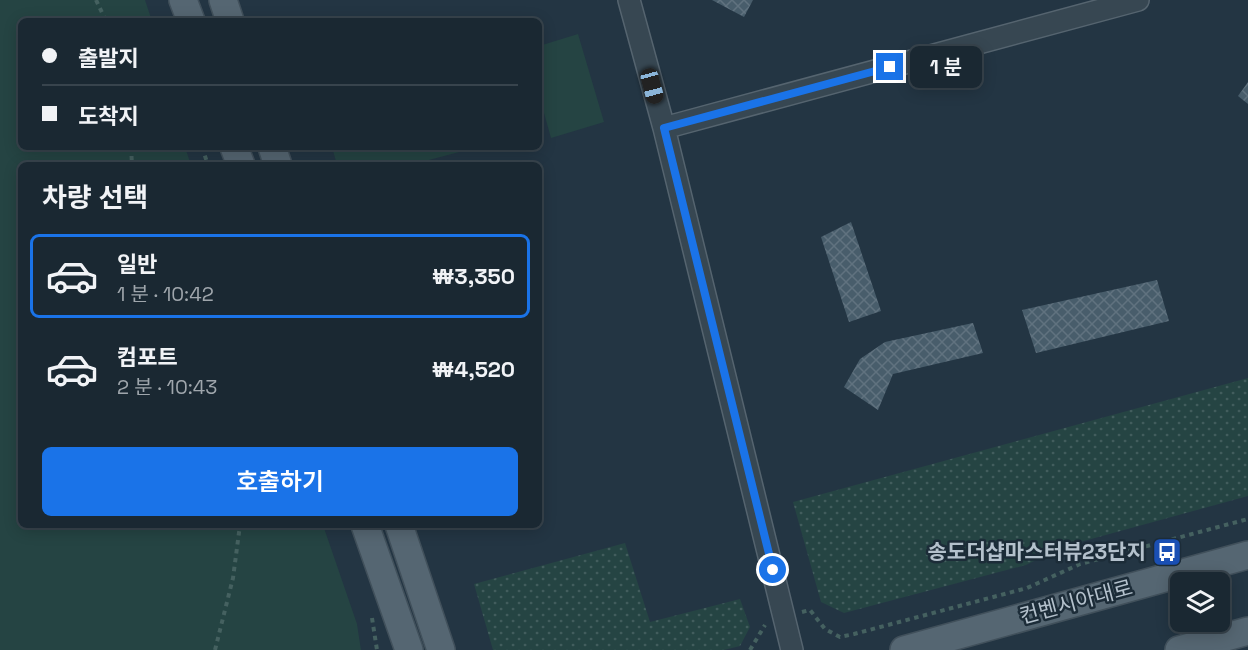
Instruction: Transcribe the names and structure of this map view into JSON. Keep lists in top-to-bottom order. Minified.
{"streets":{"main road":["컨벤시아대로"]},"places":{"bus stop":["송도더샵마스터뷰23단지"]},"page":{"banner":["출발지","도착지"],"bubble":"1 분","heading":"차량 선택","list":[{"name":"일반","note":"1 분 · 10:42","value":"₩3,350"},{"name":"컴포트","note":"2 분 · 10:43","value":"₩4,520"}],"buttons":"호출하기"}}
